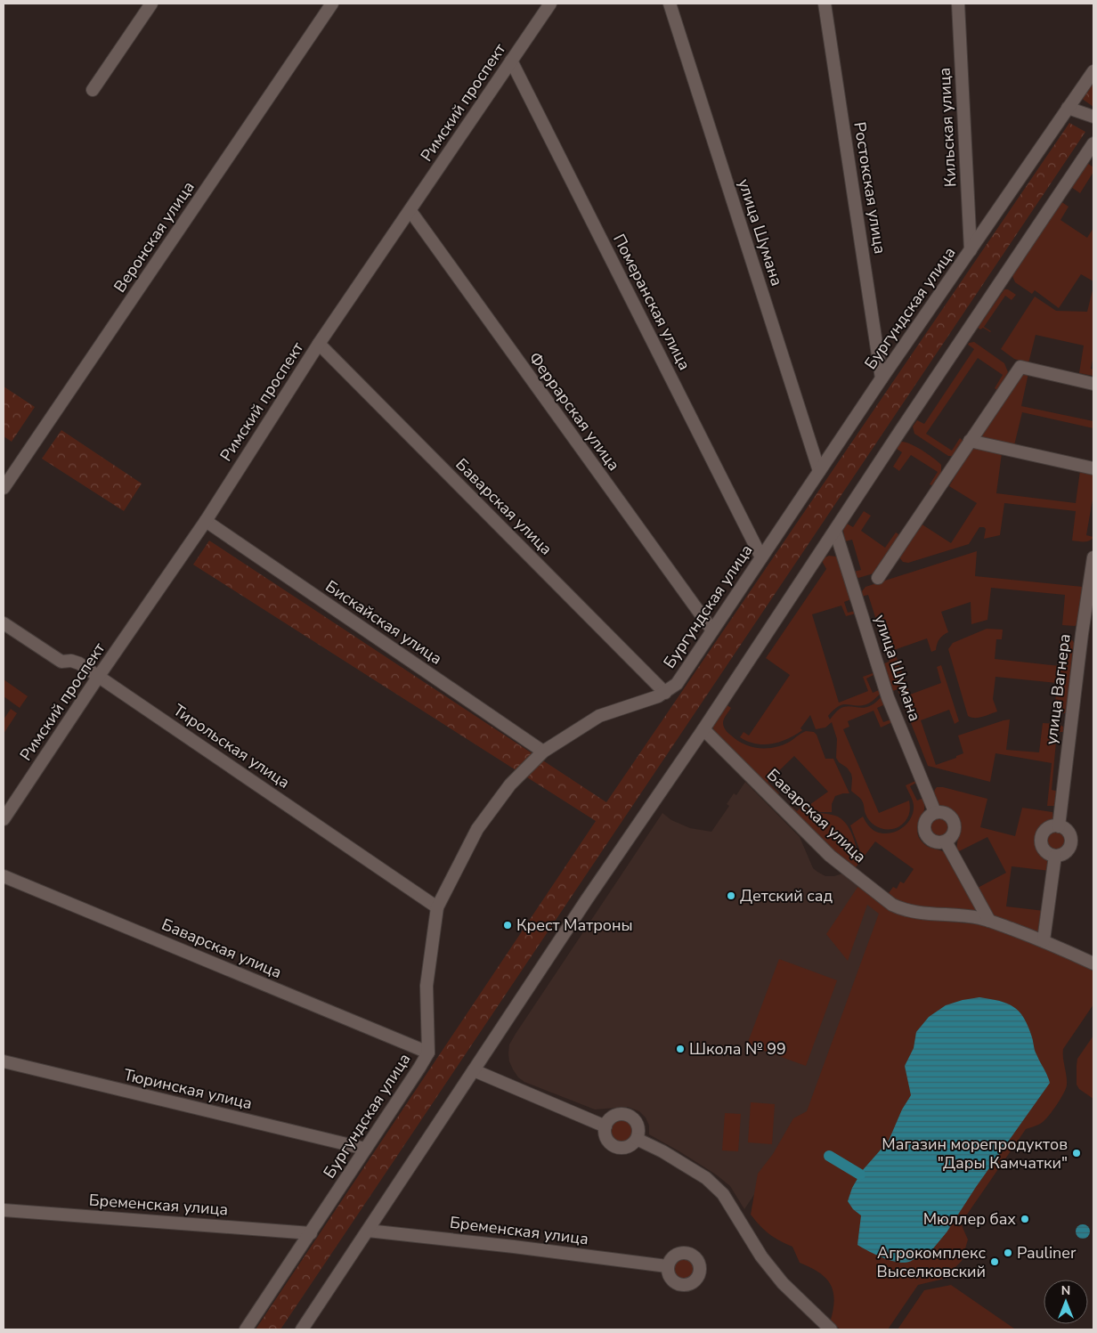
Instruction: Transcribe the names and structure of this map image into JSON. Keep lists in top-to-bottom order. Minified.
{"streets":{"street":["Римский проспект","Кильская улица","Ростокская улица","улица Шумана","Веронская улица","Померанская улица","Бургундская улица","Феррарская улица","Баварская улица","Бискайская улица","улица Вагнера","Тирольская улица","Тюринская улица","Бременская улица"]},"crossings":[["Римский проспект","Померанская улица"],["Римский проспект","Феррарская улица"],["Римский проспект","Баварская улица"],["Римский проспект","Бискайская улица"],["Римский проспект","Тирольская улица"],["Кильская улица","Бургундская улица"],["Ростокская улица","Бургундская улица"],["улица Шумана","Бургундская улица"],["Померанская улица","Бургундская улица"],["Бургундская улица","Феррарская улица"],["Бургундская улица","Баварская улица"],["Бургундская улица","Бискайская улица"],["Бургундская улица","Тирольская улица"],["Бургундская улица","Тюринская улица"],["Бургундская улица","Бременская улица"]],"places":["Детский сад","Крест Матроны","Школа № 99","Магазин морепродуктов \"Дары Камчатки\"","Мюллер бах","Pauliner","Агрокомплекс Выселковский"],"north":"top"}
